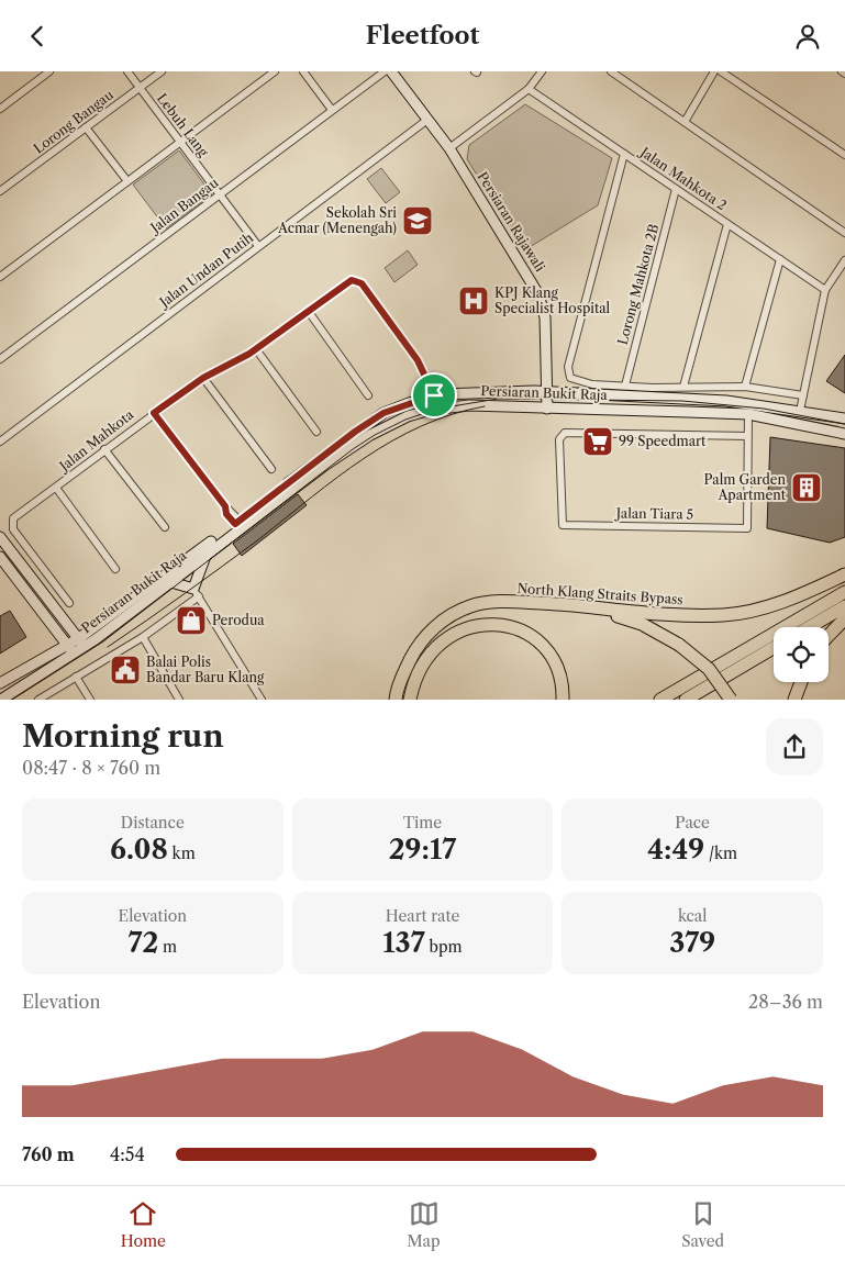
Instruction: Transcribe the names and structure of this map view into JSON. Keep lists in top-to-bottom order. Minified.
{"streets":{"highway":["North Klang Straits Bypass"],"main road":["Persiaran Rajawali","Persiaran Bukit Raja"],"street":["Lorong Bangau","Lebuh Lang","Jalan Mahkota 2","Jalan Bangau","Jalan Undan Putih","Lorong Mahkota 2B","Jalan Mahkota","Jalan Tiara 5"]},"crossings":[["Lorong Bangau","Lebuh Lang"],["Lebuh Lang","Jalan Bangau"],["Lebuh Lang","Jalan Undan Putih"],["Jalan Mahkota 2","Lorong Mahkota 2B"],["Persiaran Rajawali","Jalan Undan Putih"],["Persiaran Rajawali","Persiaran Bukit Raja"],["Persiaran Bukit Raja","Jalan Mahkota"]],"places":{"school or university":["Sekolah Sri Acmar (Menengah)"],"hospital":["KPJ Klang Specialist Hospital"],"supermarket":["99 Speedmart"],"building":["Palm Garden Apartment"],"shop":["Perodua"],"public building":["Balai Polis Bandar Baru Klang"]},"page":{"header":"Fleetfoot","heading":["Morning run","08:47 · 8 × 760 m"],"stats":[["Distance","6.08 km"],["Time","29:17"],["Pace","4:49 /km"],["Elevation","72 m"],["Heart rate","137 bpm"],["kcal","379"]],"chart":["Elevation","28–36 m"],"list":[{"name":"760 m","note":"4:54"}],"tabs":["Home","Map","Saved"]}}
